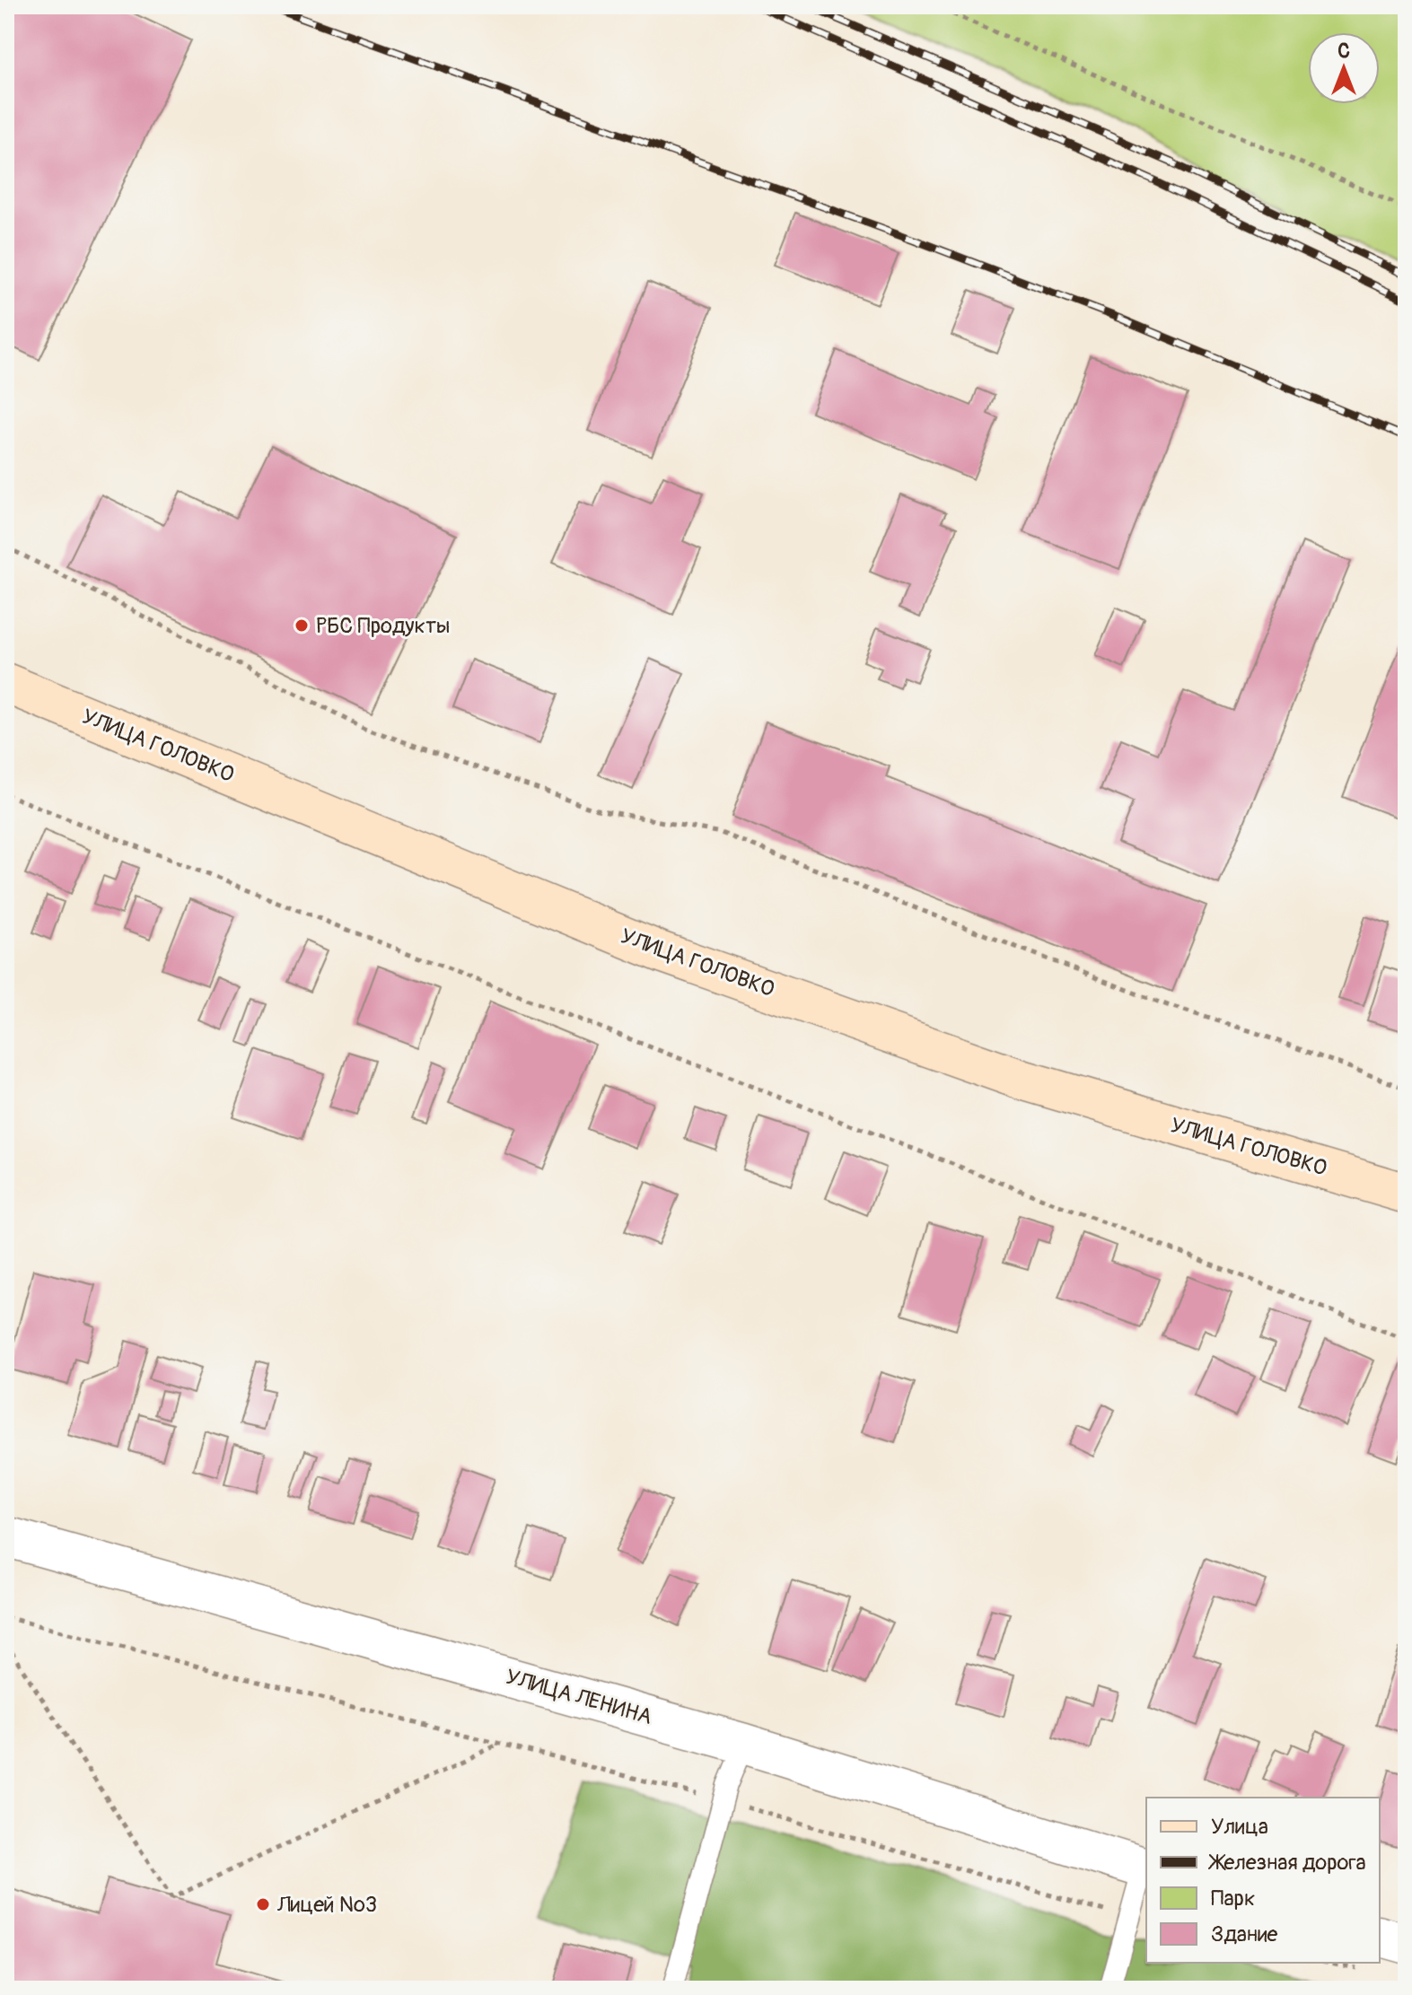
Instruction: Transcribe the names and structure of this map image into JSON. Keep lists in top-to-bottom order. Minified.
{"streets":{"main road":["УЛИЦА ГОЛОВКО"],"street":["УЛИЦА ЛЕНИНА"]},"places":["РБС Продукты","Лицей №3"],"legend":["Улица","Железная дорога","Парк","Здание"],"north":"top"}
